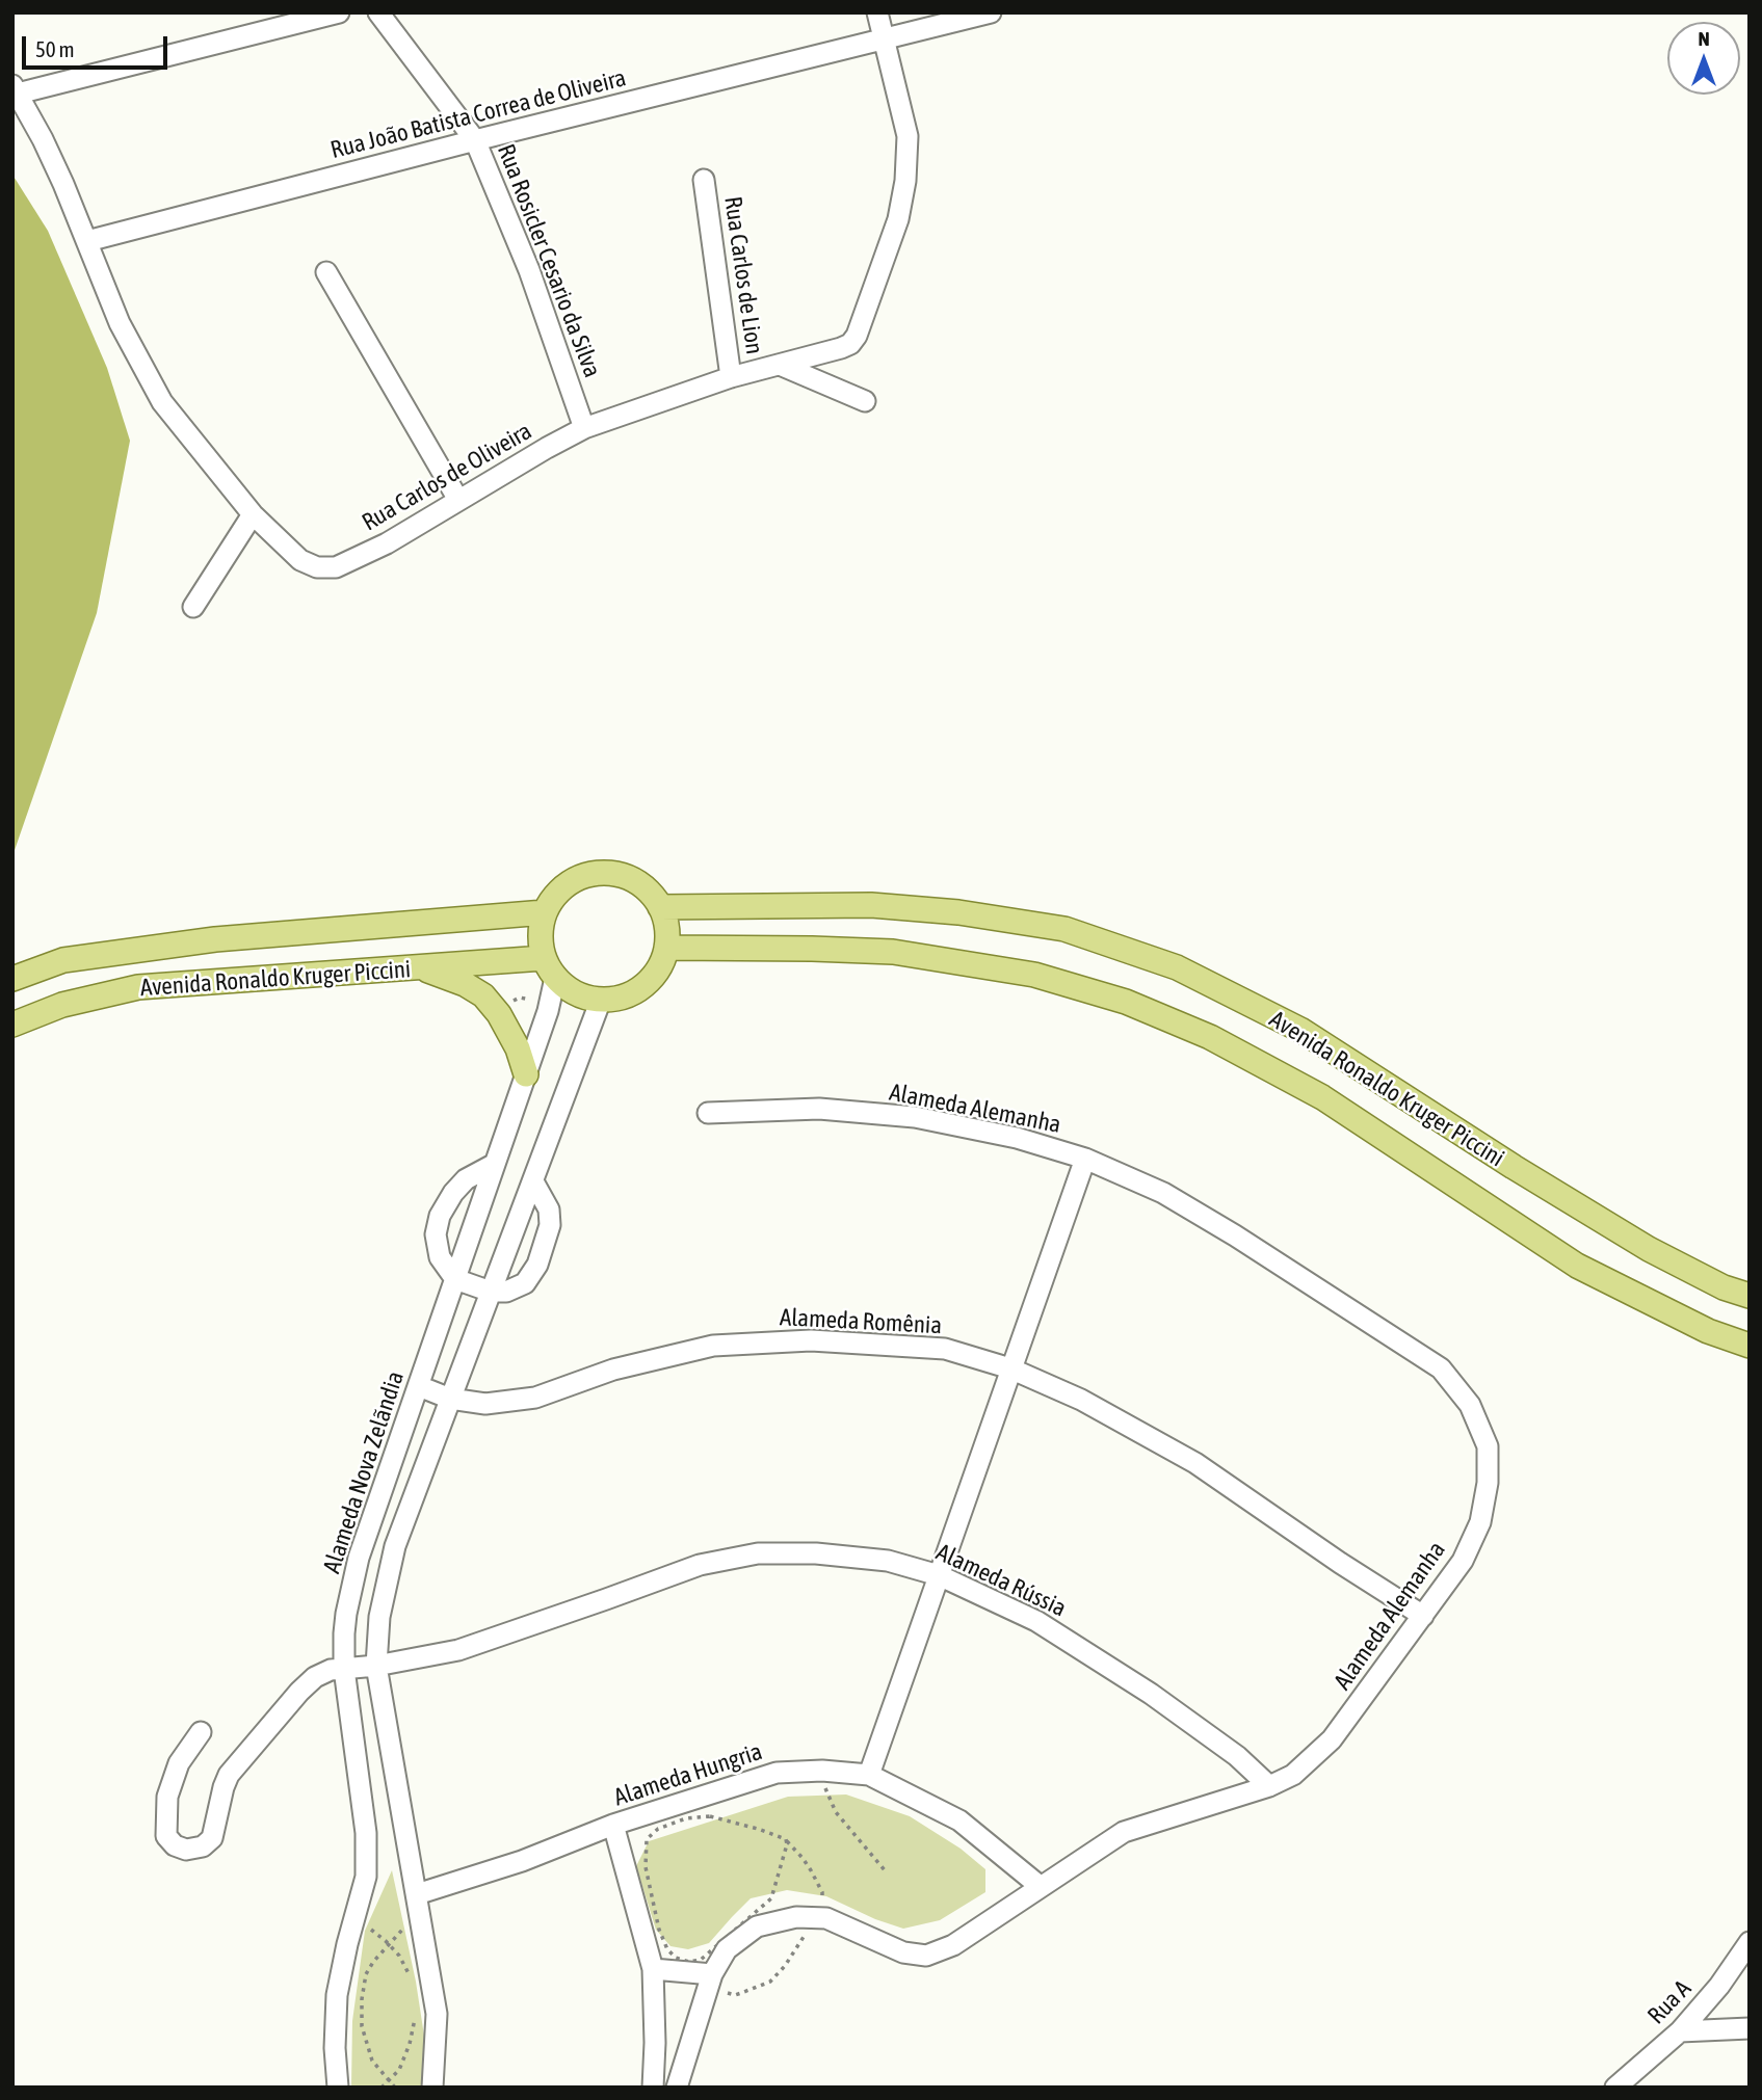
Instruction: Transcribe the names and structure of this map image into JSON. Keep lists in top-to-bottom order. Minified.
{"streets":{"main road":["Avenida Ronaldo Kruger Piccini"],"street":["Rua João Batista Correa de Oliveira","Rua Rosicler Cesario da Silva","Rua Carlos de Lion","Rua Carlos de Oliveira","Alameda Alemanha","Alameda Romênia","Alameda Nova Zelãndia","Alameda Rússia","Alameda Hungria","Rua A"]},"crossings":[["Rua João Batista Correa de Oliveira","Rua Rosicler Cesario da Silva"],["Rua João Batista Correa de Oliveira","Rua Carlos de Oliveira"],["Rua Rosicler Cesario da Silva","Rua Carlos de Oliveira"],["Rua Carlos de Lion","Rua Carlos de Oliveira"],["Avenida Ronaldo Kruger Piccini","Alameda Nova Zelãndia"],["Alameda Alemanha","Alameda Romênia"],["Alameda Alemanha","Alameda Rússia"],["Alameda Alemanha","Alameda Hungria"],["Alameda Romênia","Alameda Nova Zelãndia"],["Alameda Nova Zelãndia","Alameda Rússia"]],"scale_bar":"50 m","north":"top"}
